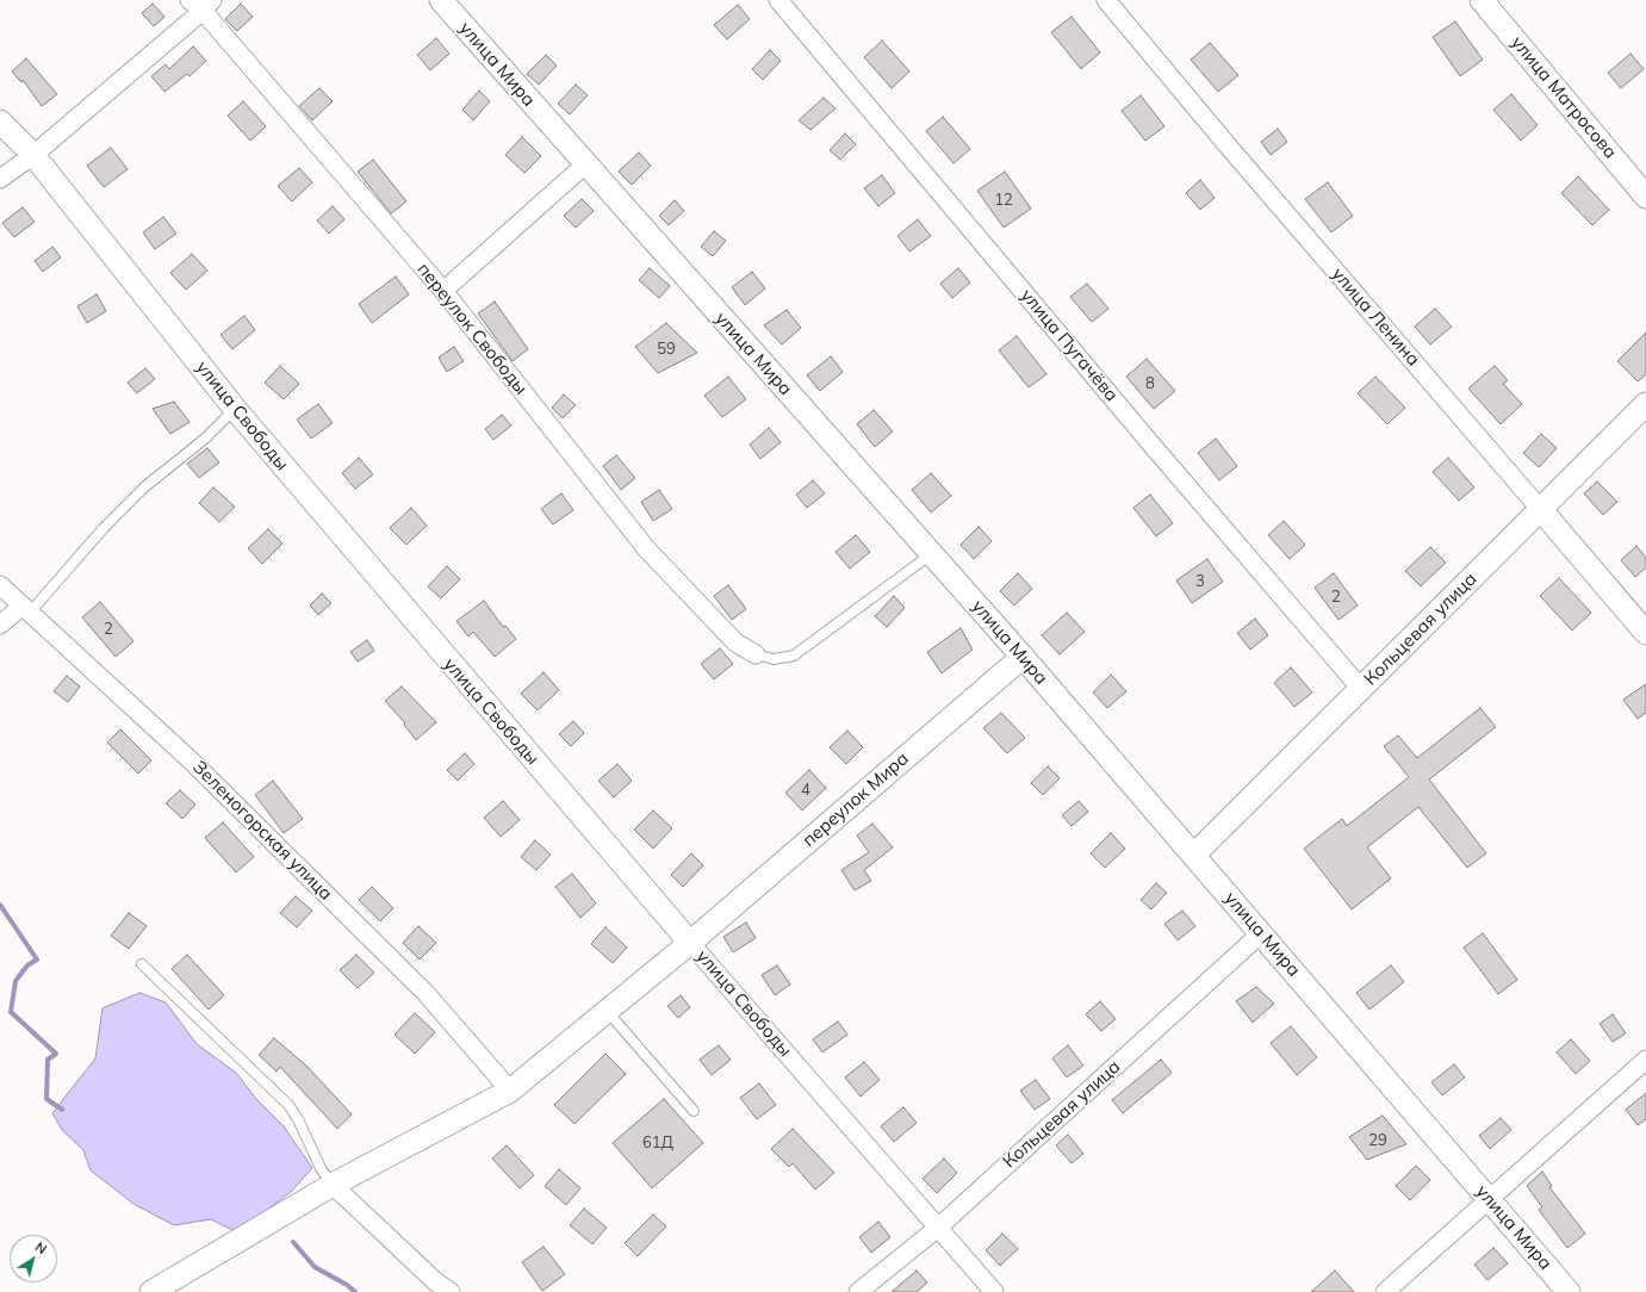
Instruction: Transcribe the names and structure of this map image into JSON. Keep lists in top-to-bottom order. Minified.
{"streets":{"street":["улица Мира","улица Матросова","улица Ленина","переулок Свободы","улица Пугачёва","улица Свободы","Кольцевая улица","переулок Мира","Зеленогорская улица"]},"crossings":[["улица Мира","Кольцевая улица"],["улица Мира","переулок Мира"],["улица Ленина","Кольцевая улица"],["улица Пугачёва","Кольцевая улица"],["улица Свободы","Кольцевая улица"],["улица Свободы","переулок Мира"],["переулок Мира","Зеленогорская улица"]],"house_numbers":["12","59","8","3","2","2","4","29","61Д"],"north":"top right"}
